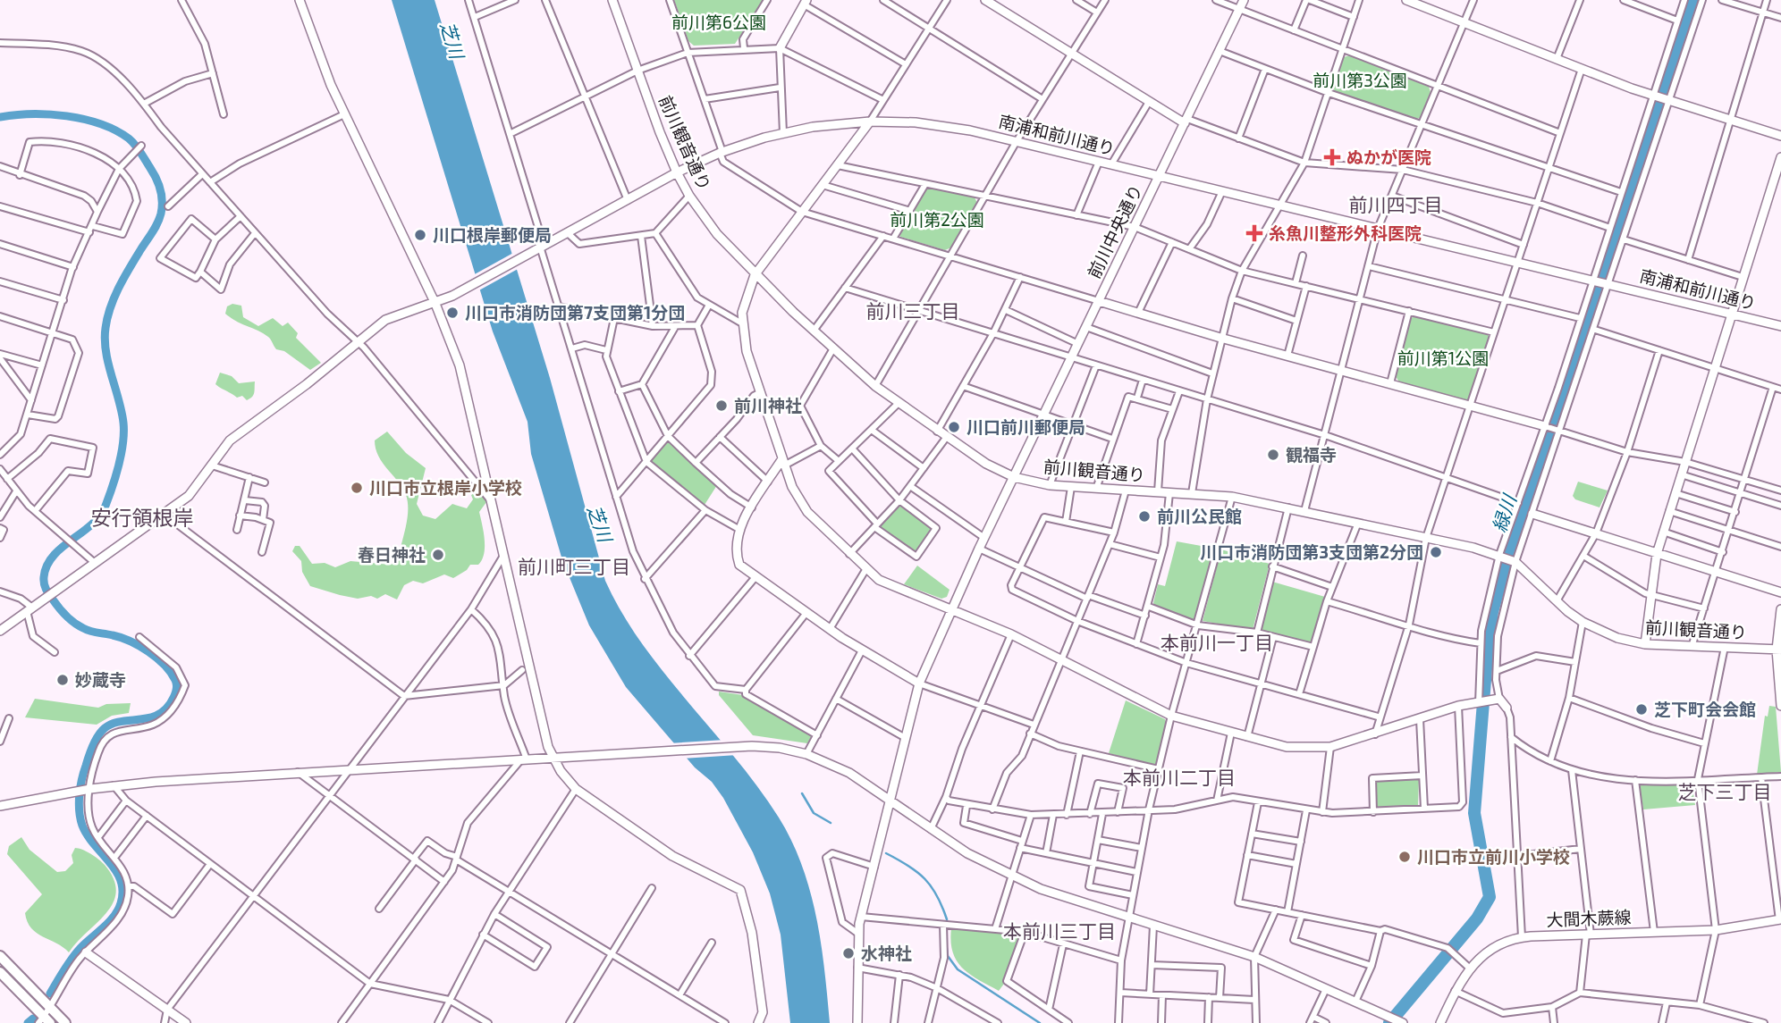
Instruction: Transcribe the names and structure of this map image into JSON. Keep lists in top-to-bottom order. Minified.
{"streets":{"street":["南浦和前川通り","前川観音通り","前川中央通り","大間木蕨線"]},"crossings":[["南浦和前川通り","前川観音通り"],["南浦和前川通り","前川中央通り"],["前川観音通り","前川中央通り"]],"districts":["前川四丁目","前川三丁目","安行領根岸","前川町三丁目","本前川一丁目","本前川二丁目","芝下三丁目","本前川三丁目"],"water":["芝川","緑川"],"parks":["前川第6公園","前川第3公園","前川第2公園","前川第1公園"],"places":{"health":["ぬかが医院","糸魚川整形外科医院"],"other":["川口根岸郵便局","川口市消防団第7支団第1分団","前川神社","川口前川郵便局","観福寺","川口市立根岸小学校","前川公民館","川口市消防団第3支団第2分団","春日神社","妙蔵寺","芝下町会会館","川口市立前川小学校","水神社"]}}
